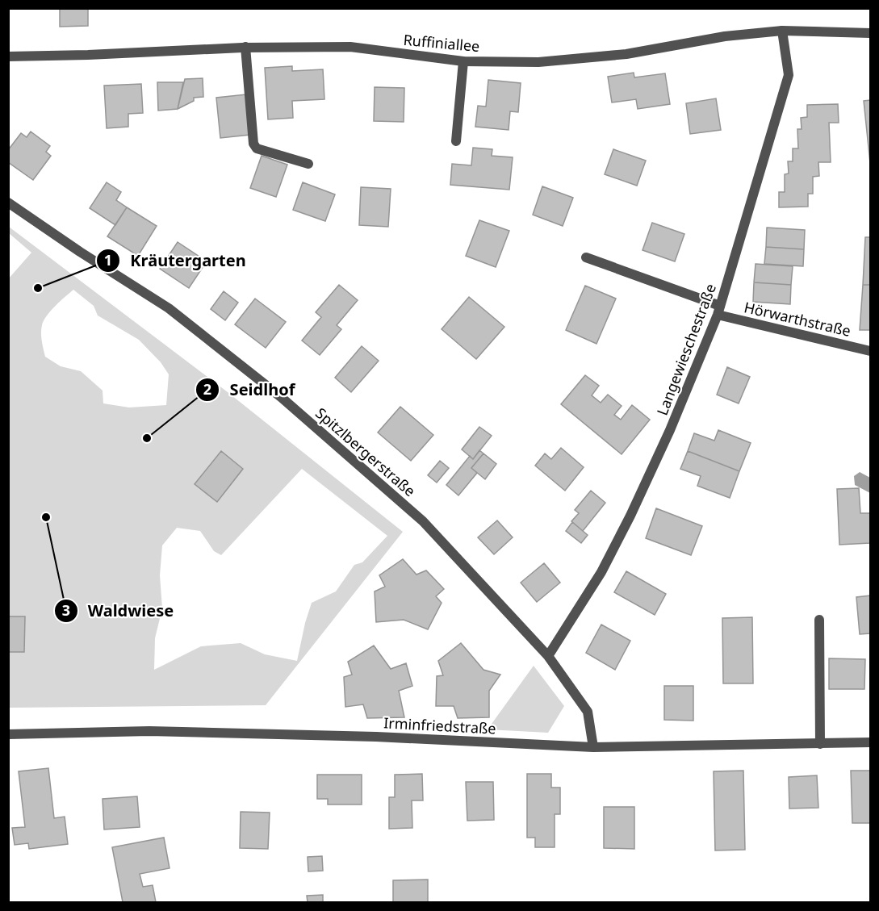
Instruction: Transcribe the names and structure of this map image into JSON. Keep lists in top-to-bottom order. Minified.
{"streets":{"street":["Ruffiniallee","Hörwarthstraße","Langewieschestraße","Spitzlbergerstraße","Irminfriedstraße"]},"crossings":[["Ruffiniallee","Langewieschestraße"],["Hörwarthstraße","Langewieschestraße"],["Langewieschestraße","Spitzlbergerstraße"],["Spitzlbergerstraße","Irminfriedstraße"]],"places":["Kräutergarten","Seidlhof","Waldwiese"]}
